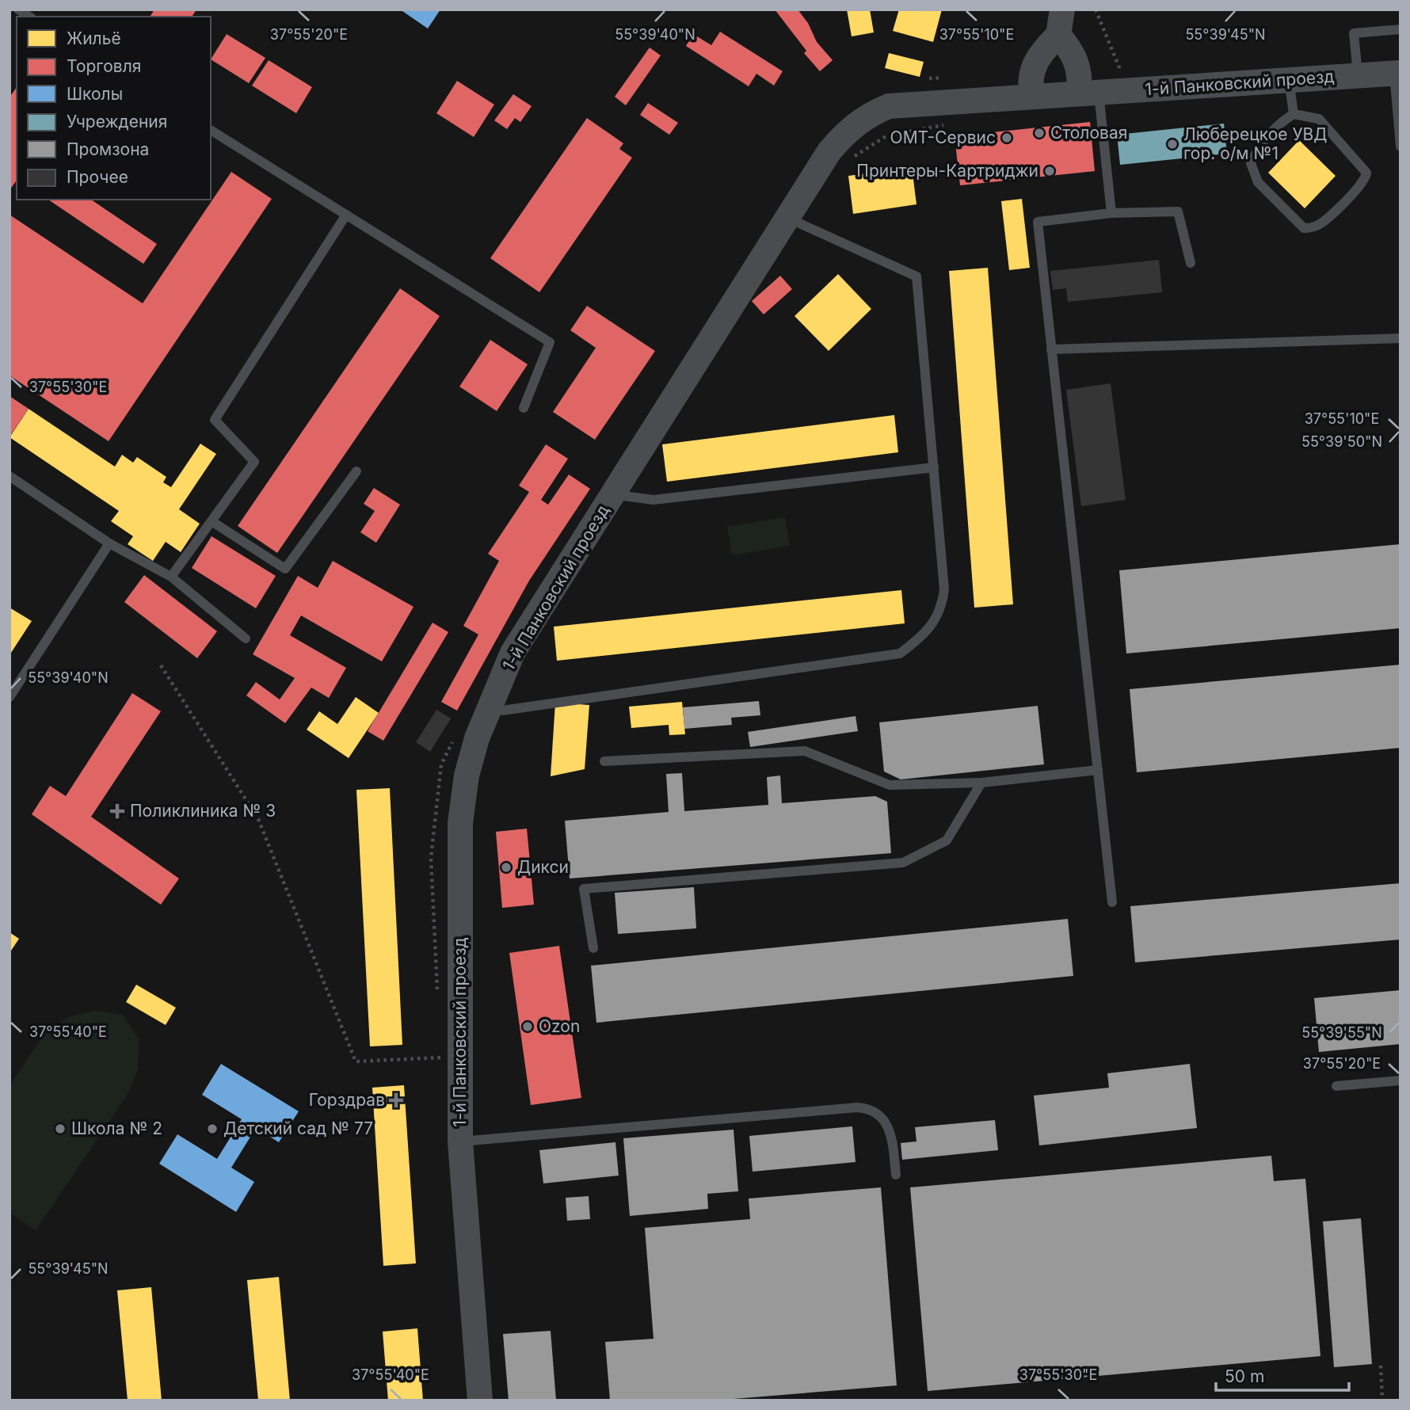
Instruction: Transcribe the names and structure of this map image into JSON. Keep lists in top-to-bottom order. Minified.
{"streets":{"street":["1-й Панковский проезд"]},"places":{"other":["Столовая","ОМТ-Сервис","Люберецкое УВД гор. о/м №1","Принтеры-Картриджи","Дикси","Ozon","Школа № 2","Детский сад № 77"],"health":["Поликлиника № 3","Горздрав"]},"legend":["Жильё","Торговля","Школы","Учреждения","Промзона","Прочее"],"scale_bar":"50 m","coordinates":["37°55'10\"E","37°55'20\"E","55°39'40\"N","55°39'45\"N","37°55'30\"E","55°39'50\"N","37°55'40\"E","55°39'55\"N"]}
